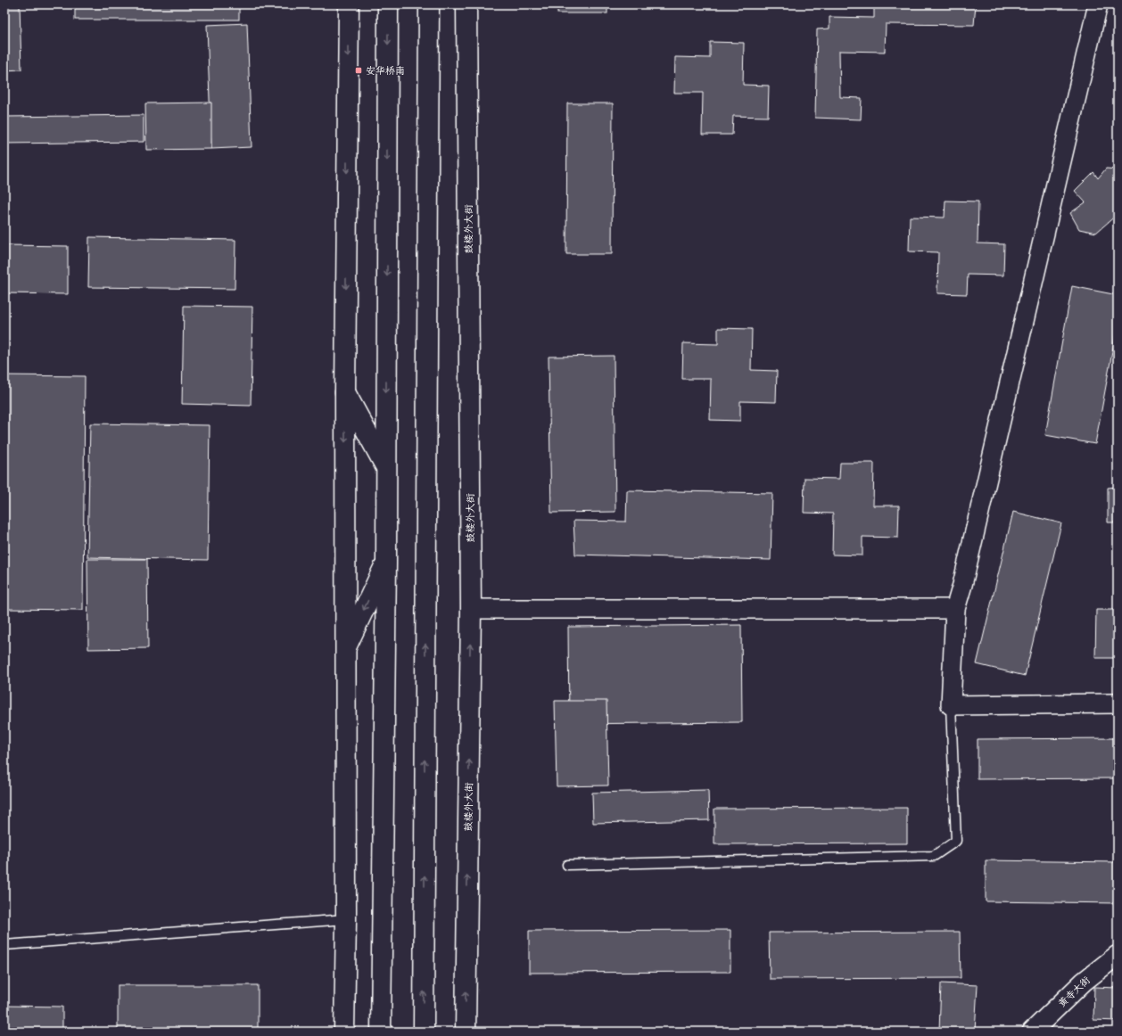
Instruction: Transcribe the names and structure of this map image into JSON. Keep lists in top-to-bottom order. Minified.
{"streets":{"main road":["鼓楼外大街"],"street":["黄寺大街"]},"places":{"transit":["安华桥南"]}}
